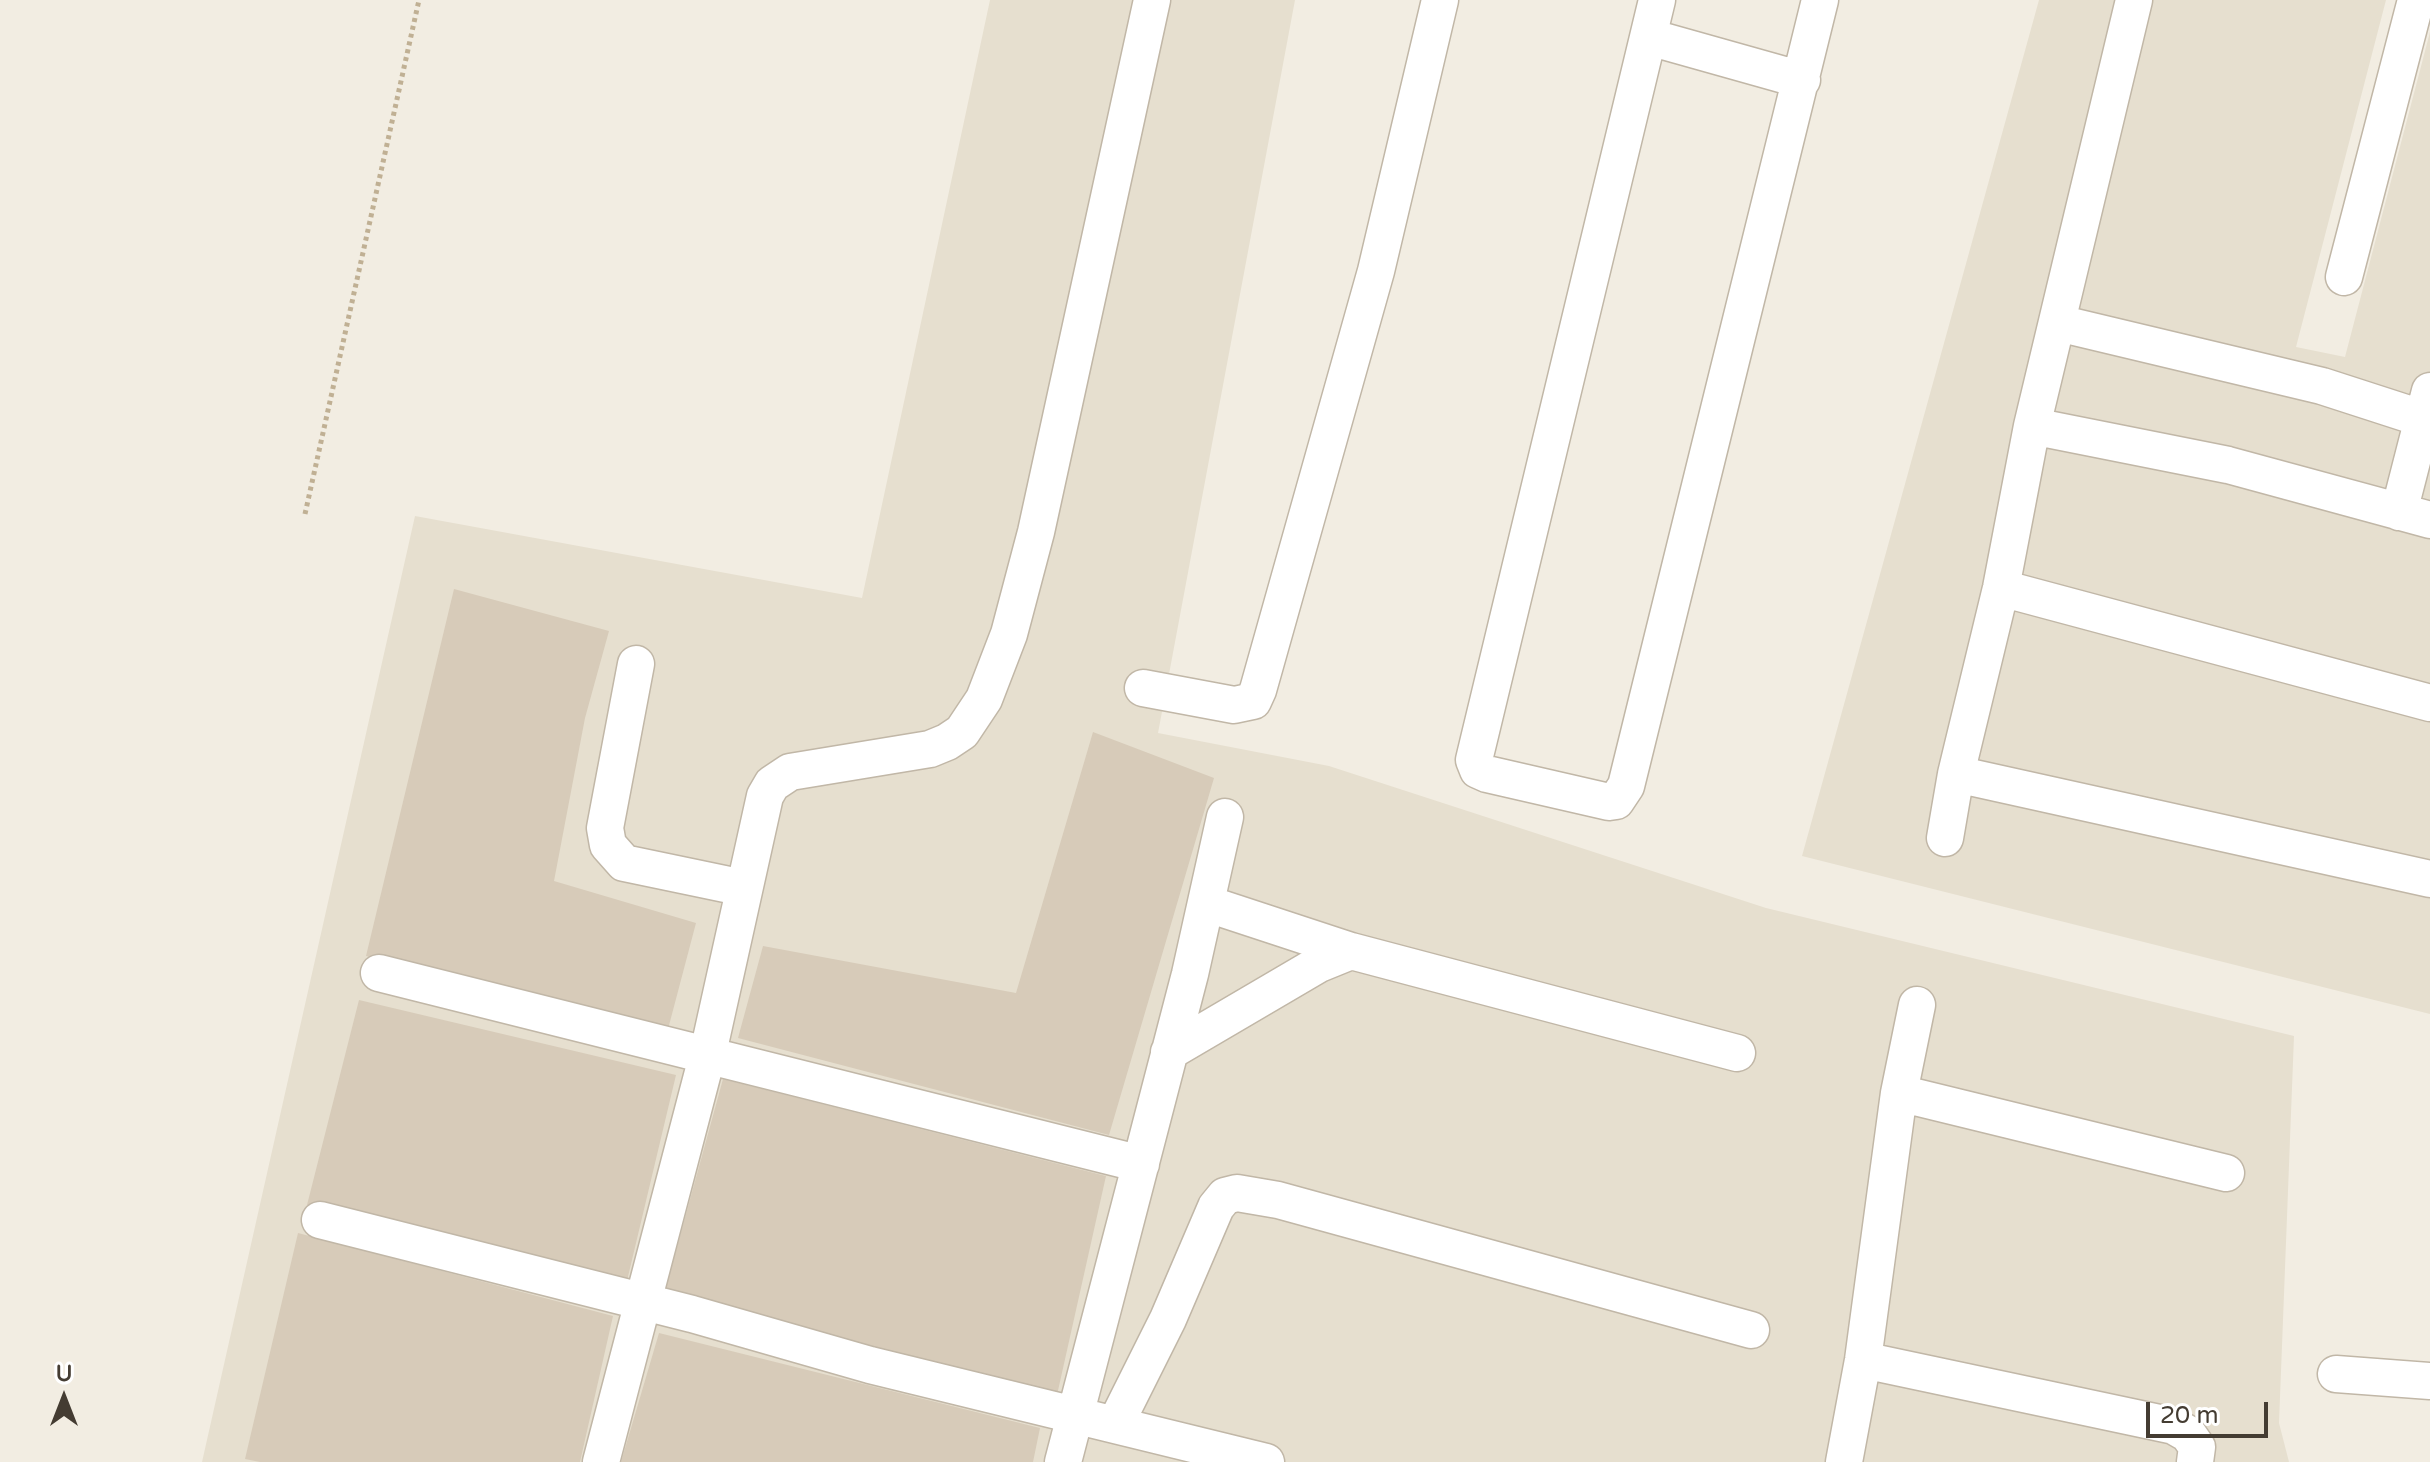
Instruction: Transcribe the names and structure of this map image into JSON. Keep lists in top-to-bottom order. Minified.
{"scale_bar":"20 m","north":"top"}
